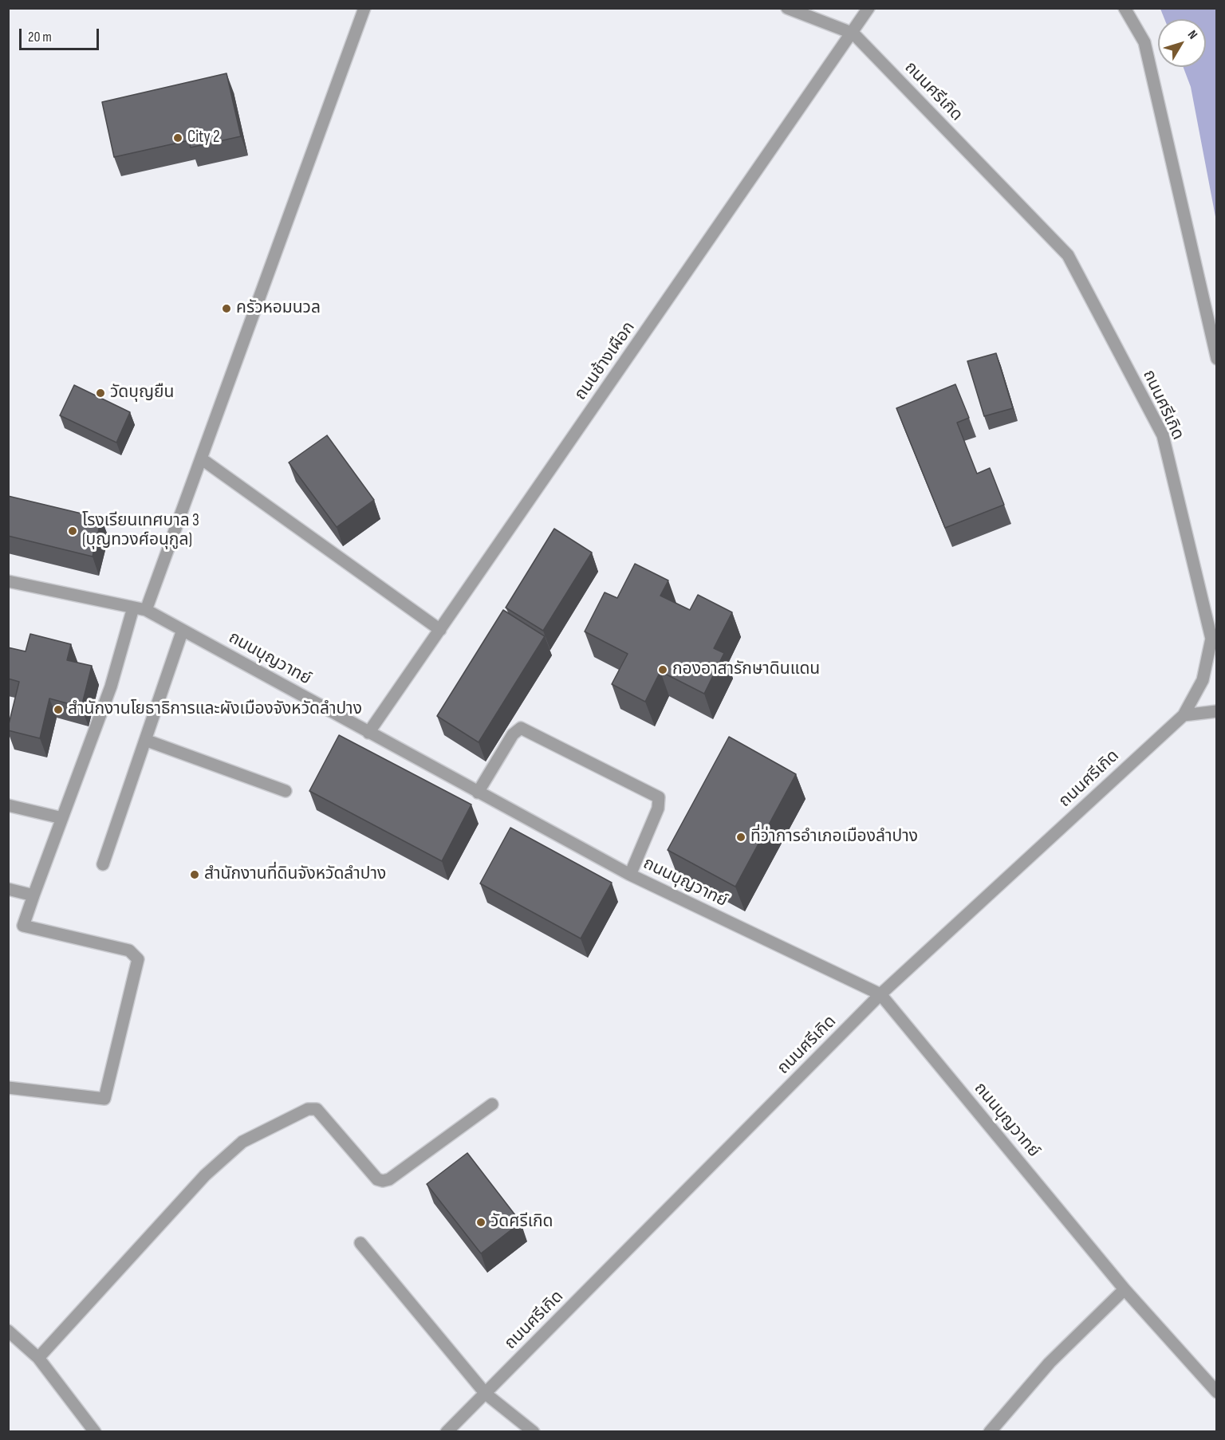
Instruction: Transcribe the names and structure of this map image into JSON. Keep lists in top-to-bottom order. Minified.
{"streets":{"street":["ถนนศรีเกิด","ถนนช้างเผือก","ถนนบุญวาทย์"]},"crossings":[["ถนนศรีเกิด","ถนนช้างเผือก"],["ถนนศรีเกิด","ถนนบุญวาทย์"],["ถนนช้างเผือก","ถนนบุญวาทย์"]],"places":["City 2","ครัวหอมนวล","วัดบุญยืน","โรงเรียนเทศบาล 3 (บุญทวงศ์อนุกูล)","กองอาสารักษาดินแดน","สำนักงานโยธาธิการและผังเมืองจังหวัดลำปาง","ที่ว่าการอำเภอเมืองลำปาง","สำนักงานที่ดินจังหวัดลำปาง","วัดศรีเกิด"],"scale_bar":"20 m","north":"top right"}
